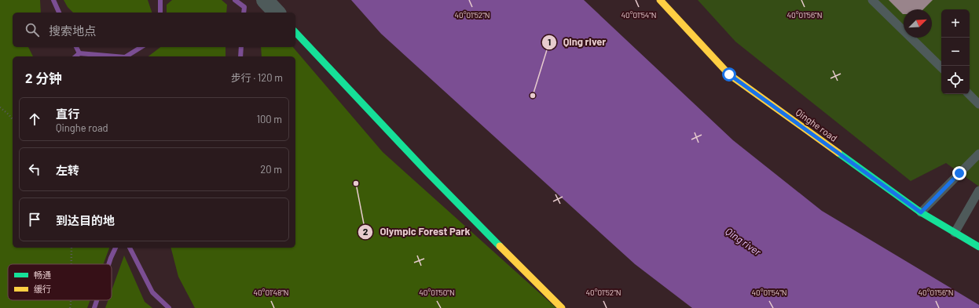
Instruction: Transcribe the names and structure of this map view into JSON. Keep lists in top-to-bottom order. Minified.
{"streets":{"street":["Qinghe road"]},"water":["Qing river"],"places":["Qing river","Olympic Forest Park"],"legend":["畅通","缓行"],"north":"top right","page":{"map_buttons":["+","−"],"search":"搜索地点","heading":["2 分钟","步行 · 120 m"],"list":[["直行","Qinghe road","100 m"],["左转","20 m"],"到达目的地"]},"coordinates":["40°01'52\"N","40°01'54\"N","40°01'56\"N","40°01'48\"N","40°01'50\"N"]}
